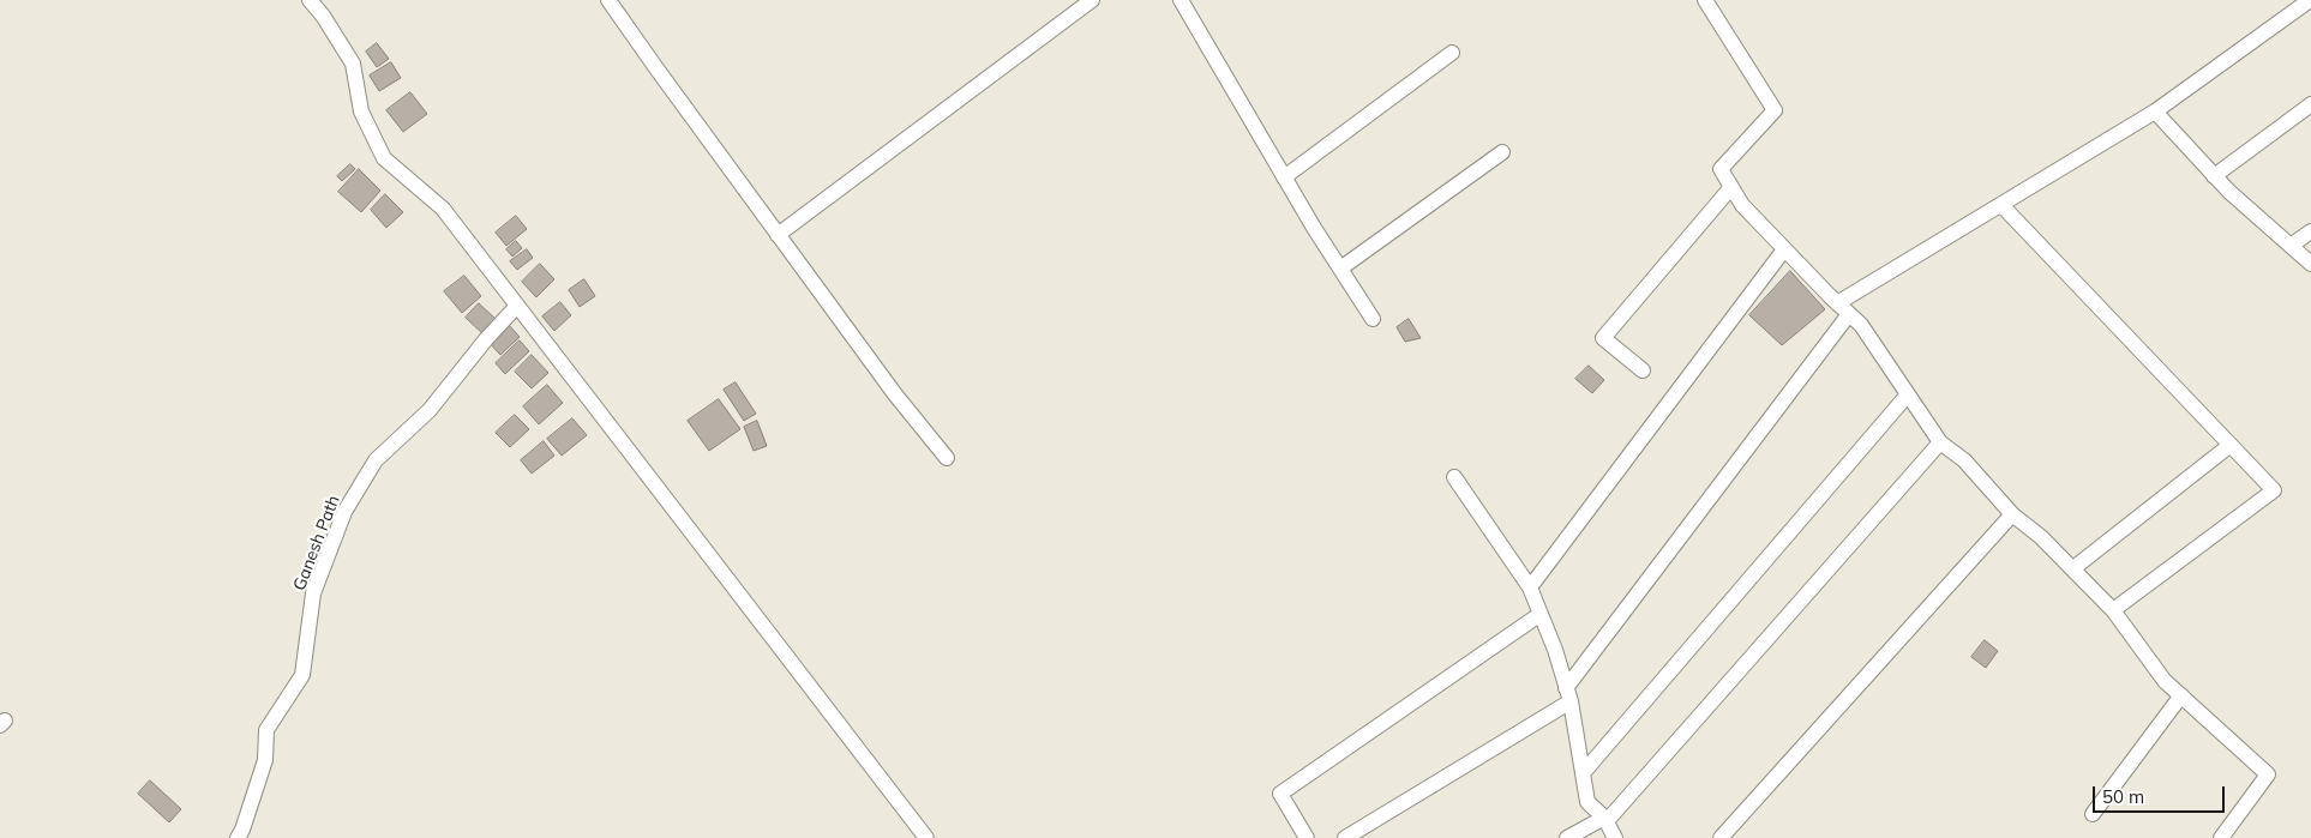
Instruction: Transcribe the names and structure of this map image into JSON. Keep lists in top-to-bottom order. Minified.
{"streets":{"street":["Ganesh Path"]},"scale_bar":"50 m"}
